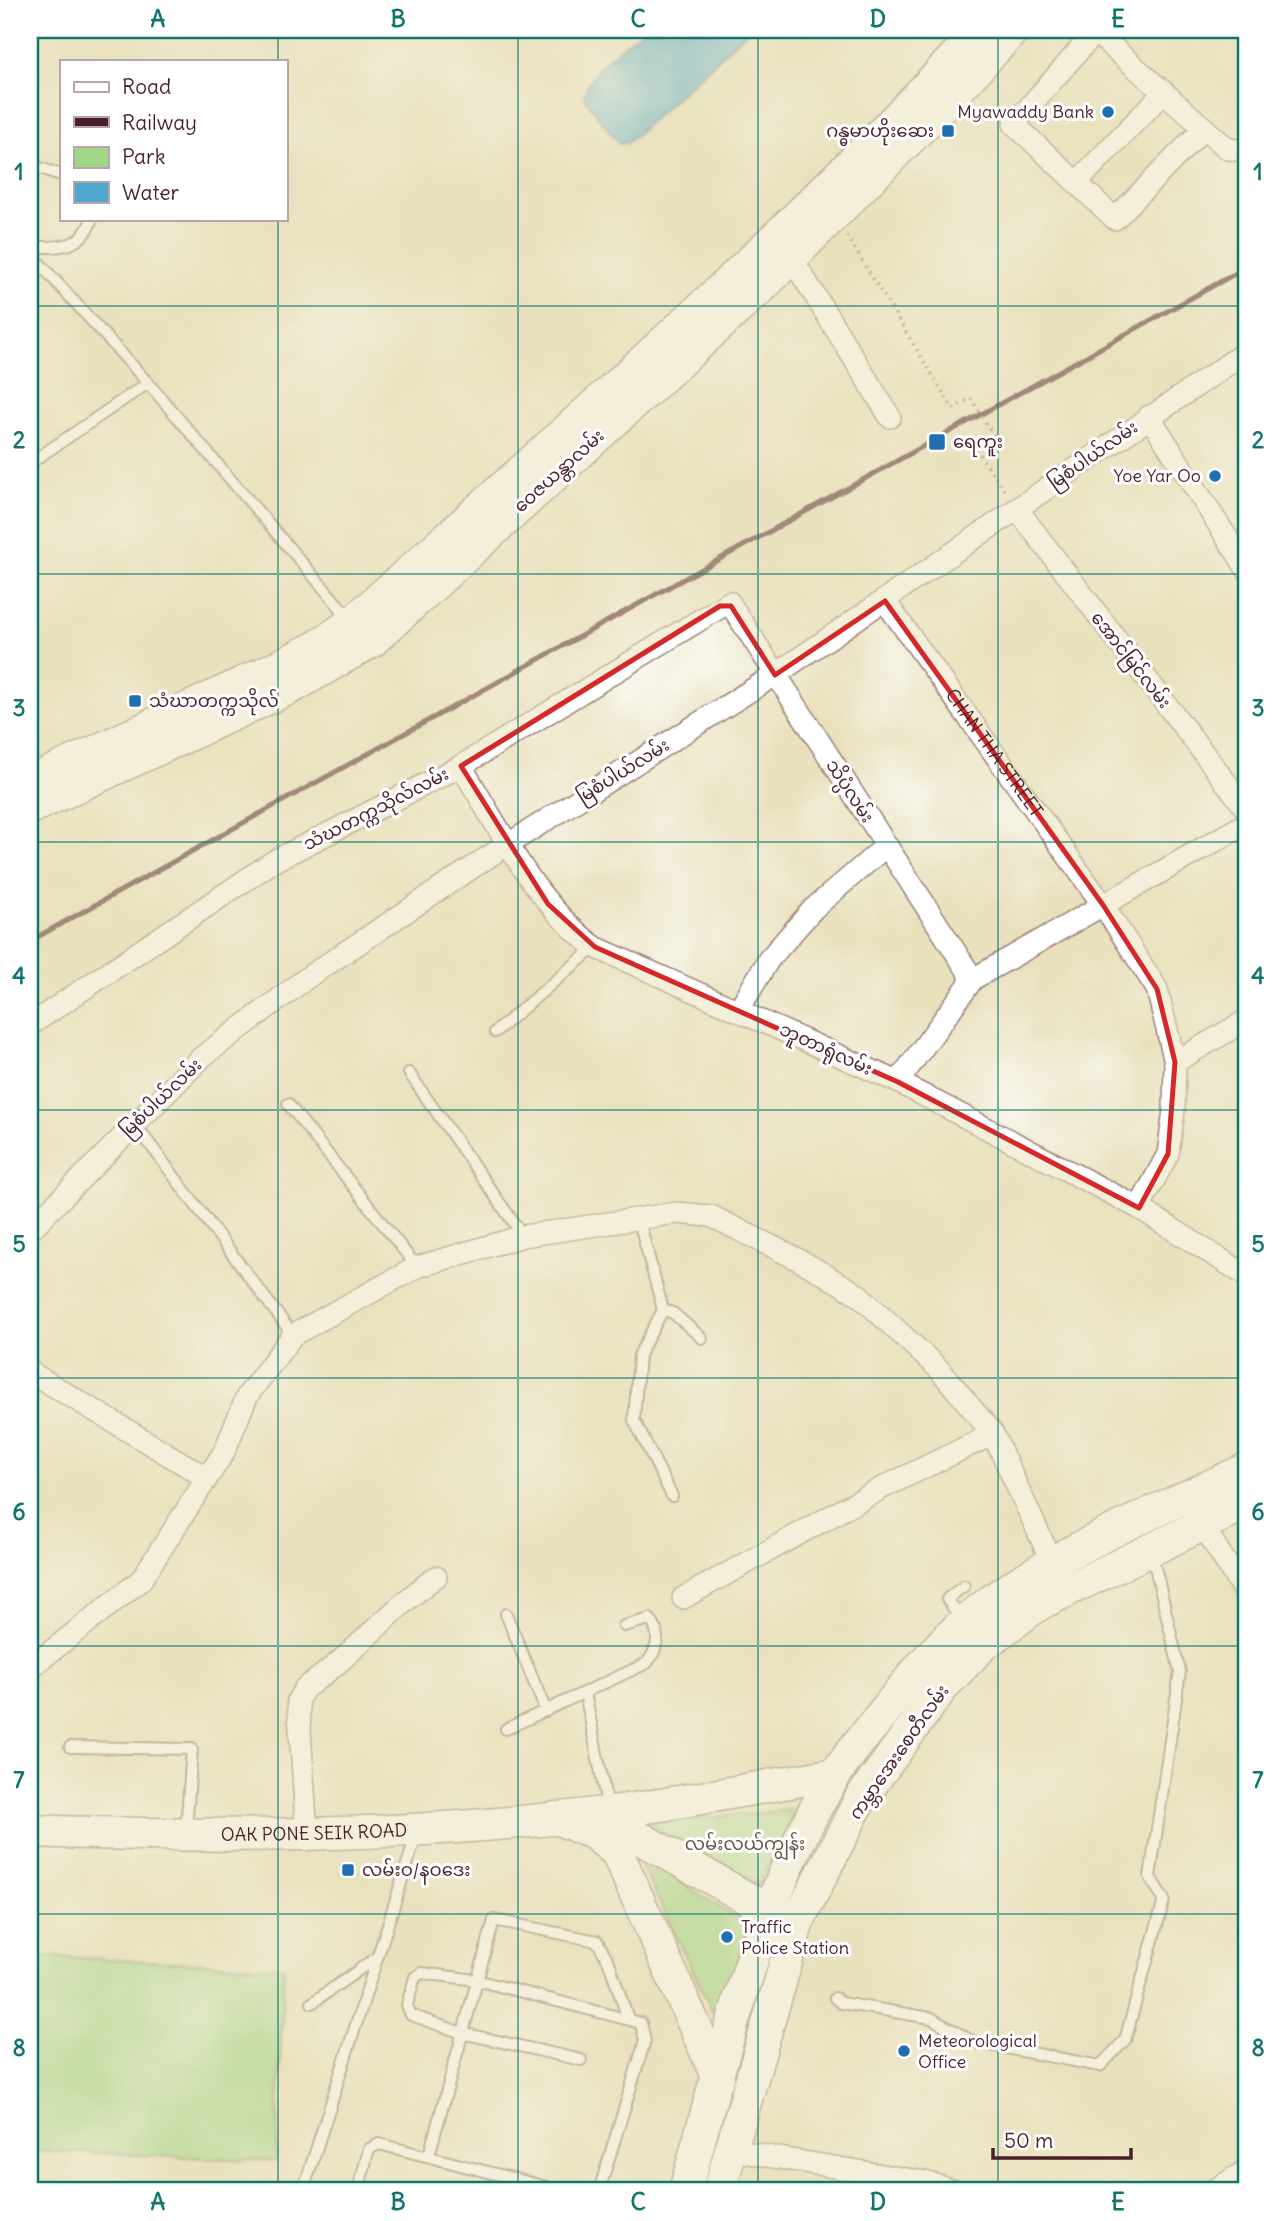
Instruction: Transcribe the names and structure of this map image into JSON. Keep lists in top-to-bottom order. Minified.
{"streets":{"main road":["ဝေဇယန္တာလမ်း","ကမ္ဘာအေးစေတီလမ်း","OAK PONE SEIK ROAD"],"street":["မြစံပါယ်လမ်း","အောင်မြင်လမ်း","CHAN THA STREET","သိပ္ပံလမ်း","သံဃတက္ကသိုလ်လမ်း","ဘူတာရုံလမ်း"]},"crossings":[["မြစံပါယ်လမ်း","အောင်မြင်လမ်း"],["မြစံပါယ်လမ်း","CHAN THA STREET"],["မြစံပါယ်လမ်း","သိပ္ပံလမ်း"],["မြစံပါယ်လမ်း","ဘူတာရုံလမ်း"],["CHAN THA STREET","ဘူတာရုံလမ်း"],["သိပ္ပံလမ်း","သံဃတက္ကသိုလ်လမ်း"],["သံဃတက္ကသိုလ်လမ်း","ဘူတာရုံလမ်း"],["ကမ္ဘာအေးစေတီလမ်း","OAK PONE SEIK ROAD"]],"parks":["လမ်းလယ်ကျွန်း"],"places":{"other":["Myawaddy Bank","Yoe Yar Oo","Traffic Police Station","Meteorological Office"],"transit":["ဂန္ဓမာဟိုးဆေး","ရေကူး","သံဃာတက္ကသိုလ်","လမ်းဝ/နဝဒေး"]},"legend":["Road","Railway","Park","Water"],"scale_bar":"50 m","grid":{"columns":["A","B","C","D","E"],"rows":["1","2","3","4","5","6","7","8"]}}
